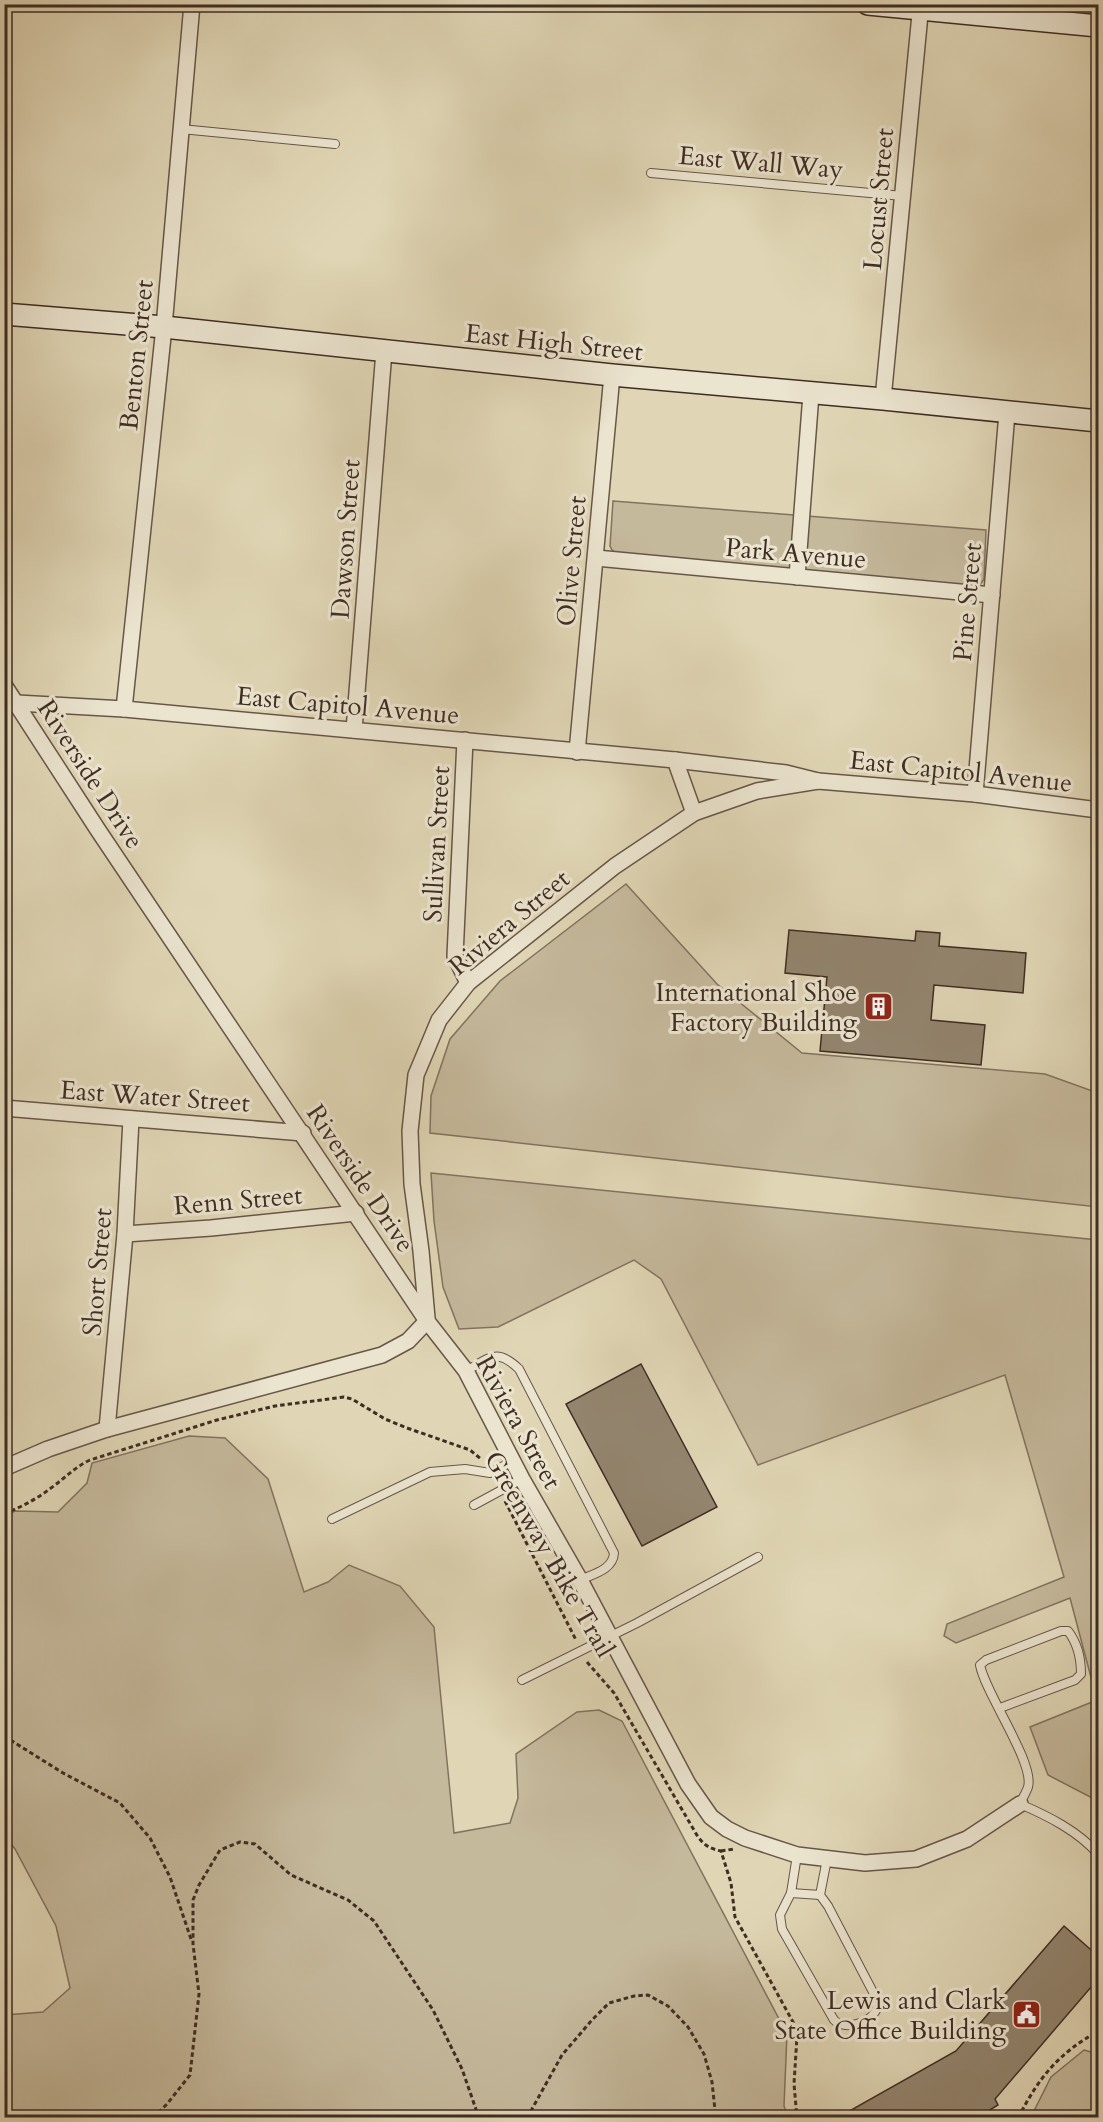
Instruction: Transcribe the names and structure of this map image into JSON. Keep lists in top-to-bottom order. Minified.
{"streets":{"main road":["East High Street"],"street":["Locust Street","Benton Street","Dawson Street","Park Avenue","Olive Street","Pine Street","East Capitol Avenue","Riverside Drive","Sullivan Street","Riviera Street","East Water Street","Renn Street","Short Street"],"lane":["East Wall Way"],"path":["Greenway Bike Trail"]},"crossings":[["East Wall Way","Locust Street"],["Locust Street","East High Street"],["East High Street","Benton Street"],["East High Street","Dawson Street"],["East High Street","Olive Street"],["East High Street","Pine Street"],["Benton Street","East Capitol Avenue"],["Dawson Street","East Capitol Avenue"],["Park Avenue","Olive Street"],["Park Avenue","Pine Street"],["Olive Street","East Capitol Avenue"],["Pine Street","East Capitol Avenue"],["East Capitol Avenue","Riverside Drive"],["East Capitol Avenue","Sullivan Street"],["East Capitol Avenue","Riviera Street"],["Riverside Drive","Riviera Street"],["Riverside Drive","East Water Street"],["Riverside Drive","Renn Street"],["Sullivan Street","Riviera Street"],["East Water Street","Short Street"],["Renn Street","Short Street"]],"places":{"building":["International Shoe Factory Building"],"public building":["Lewis and Clark State Office Building"]}}
